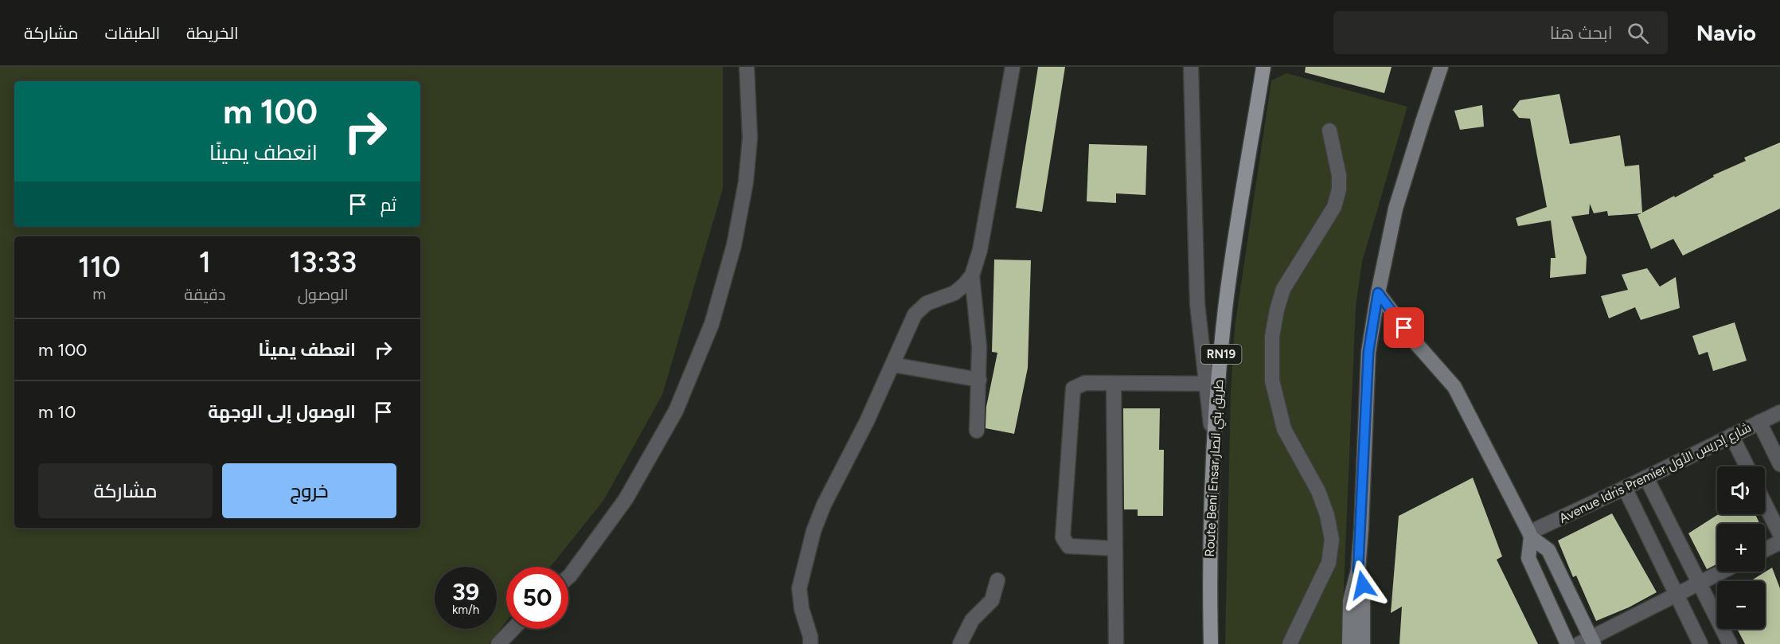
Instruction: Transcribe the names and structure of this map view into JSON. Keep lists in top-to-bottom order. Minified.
{"streets":{"main road":["RN19","Route Beni Ensar طريق بني انصار"],"street":["Avenue Idris Premier شارع إدريس الأول"]},"page":{"header":"Navio","search":"ابحث هنا","nav":["الخريطة","الطبقات","مشاركة"],"turn":["100 m","انعطف يمينًا"],"then":"ثم","eta":["13:33","الوصول","1","دقيقة","110","m"],"list":[{"name":"انعطف يمينًا","value":"100 m"},{"name":"الوصول إلى الوجهة","value":"10 m"}],"buttons":["خروج","مشاركة"],"map_buttons":["+","−"],"speed":"39 km/h","limit":"50"}}
